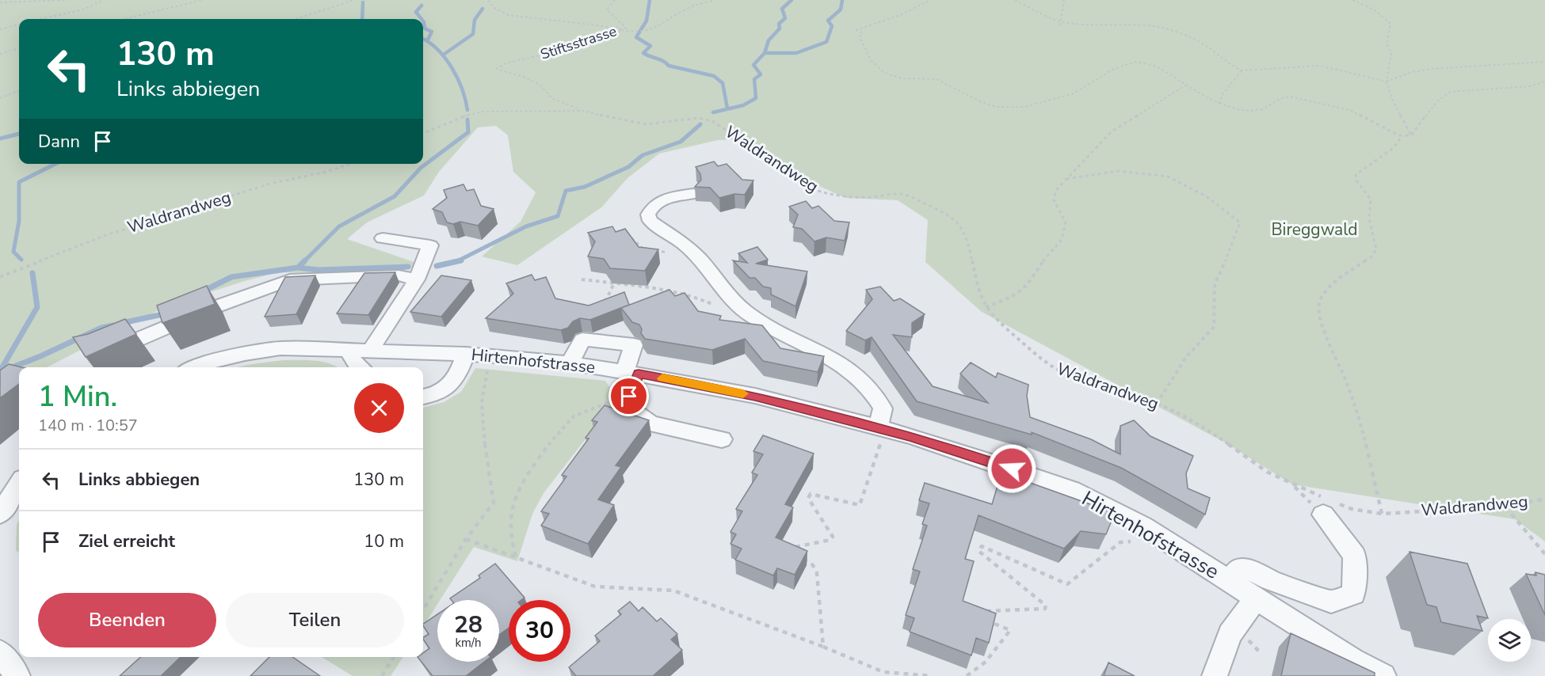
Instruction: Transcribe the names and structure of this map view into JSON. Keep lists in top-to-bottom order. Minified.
{"streets":{"street":["Hirtenhofstrasse"],"path":["Stiftsstrasse","Waldrandweg"]},"crossings":[["Stiftsstrasse","Waldrandweg"]],"parks":["Bireggwald"],"page":{"turn":["130 m","Links abbiegen"],"then":"Dann","heading":["1 Min.","140 m · 10:57"],"list":[{"name":"Links abbiegen","value":"130 m"},{"name":"Ziel erreicht","value":"10 m"}],"buttons":["Beenden","Teilen"],"speed":"28 km/h","limit":"30"}}
